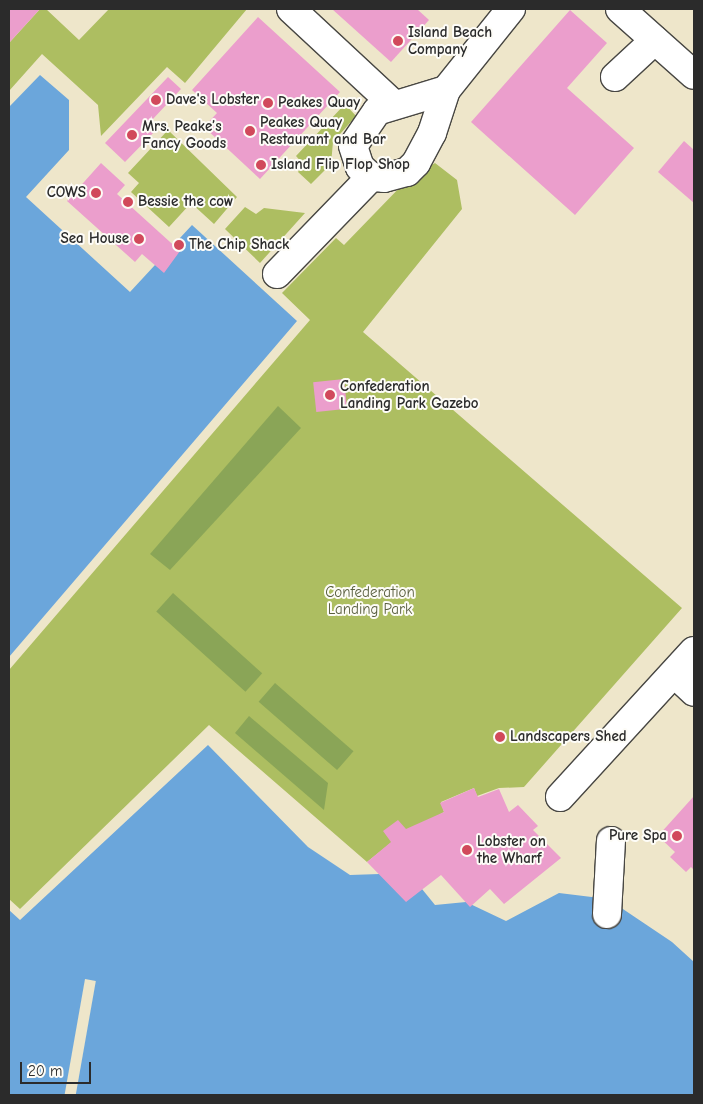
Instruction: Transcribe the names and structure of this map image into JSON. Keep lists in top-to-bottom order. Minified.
{"parks":["Confederation Landing Park"],"places":["Island Beach Company","Dave's Lobster","Peakes Quay","Peakes Quay Restaurant and Bar","Mrs. Peake’s Fancy Goods","Island Flip Flop Shop","COWS","Bessie the cow","Sea House","The Chip Shack","Confederation Landing Park Gazebo","Landscapers Shed","Pure Spa","Lobster on the Wharf"],"scale_bar":"20 m"}
